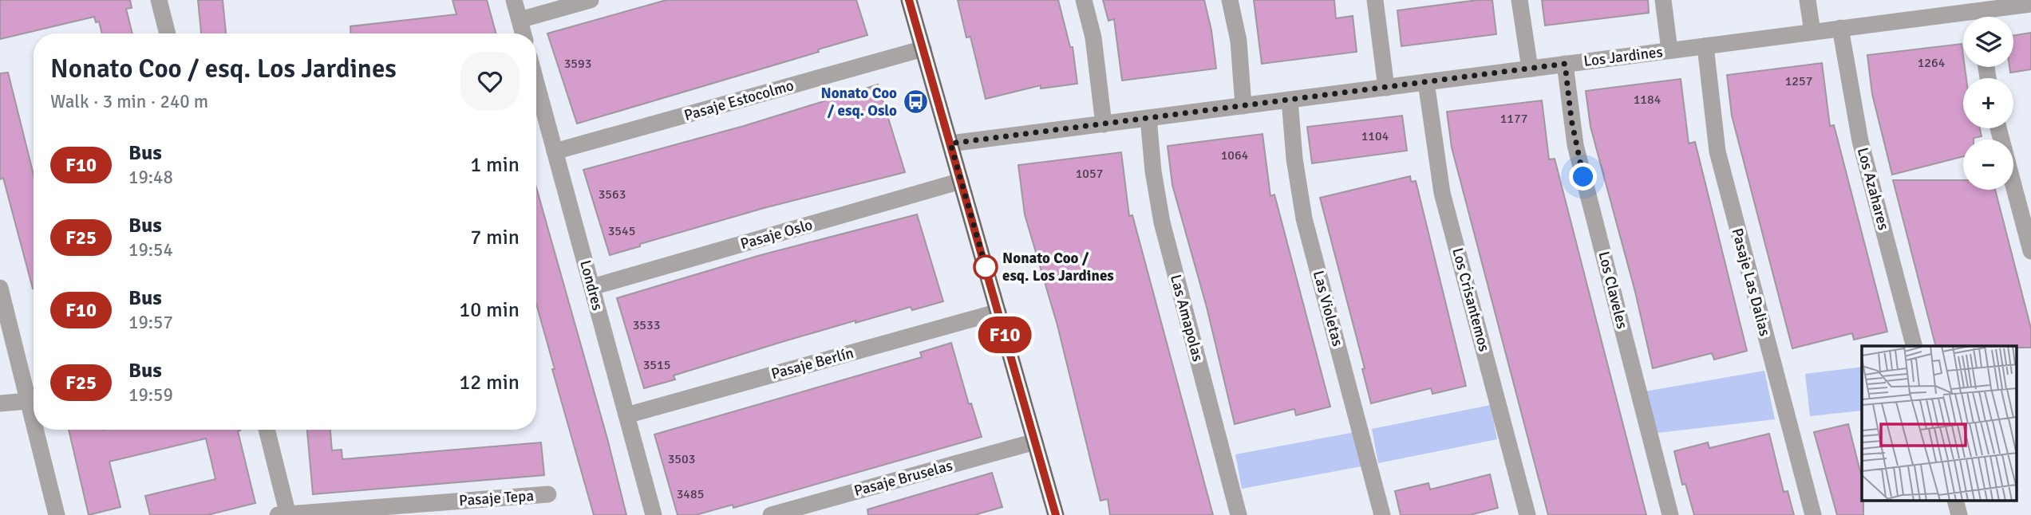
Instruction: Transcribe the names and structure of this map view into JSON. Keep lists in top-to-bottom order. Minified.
{"streets":{"street":["Los Jardines","Pasaje Estocolmo","Los Azahares","Pasaje Oslo","Pasaje Las Dalias","Londres","Los Claveles","Los Crisantemos","Las Violetas","Las Amapolas","Pasaje Berlín","Pasaje Bruselas","Pasaje Tepa"]},"crossings":[["Los Jardines","Los Azahares"],["Los Jardines","Pasaje Las Dalias"],["Los Jardines","Los Claveles"],["Los Jardines","Los Crisantemos"],["Los Jardines","Las Violetas"],["Los Jardines","Las Amapolas"],["Pasaje Estocolmo","Londres"],["Pasaje Oslo","Londres"],["Londres","Pasaje Berlín"]],"places":{"bus stop":["Nonato Coo / esq. Oslo"],"other":["Nonato Coo / esq. Los Jardines"]},"lines":["bus line F10"],"house_numbers":["1264","3593","1257","1184","1177","1104","1064","1057","3563","3545","3533","3515","3503","3485"],"page":{"on_map":"F10","map_buttons":["+","−"],"heading":["Nonato Coo / esq. Los Jardines","Walk · 3 min · 240 m"],"list":[{"mark":"F10","name":"Bus","note":"19:48","value":"1 min"},{"mark":"F25","name":"Bus","note":"19:54","value":"7 min"},{"mark":"F10","name":"Bus","note":"19:57","value":"10 min"},{"mark":"F25","name":"Bus","note":"19:59","value":"12 min"}]}}
